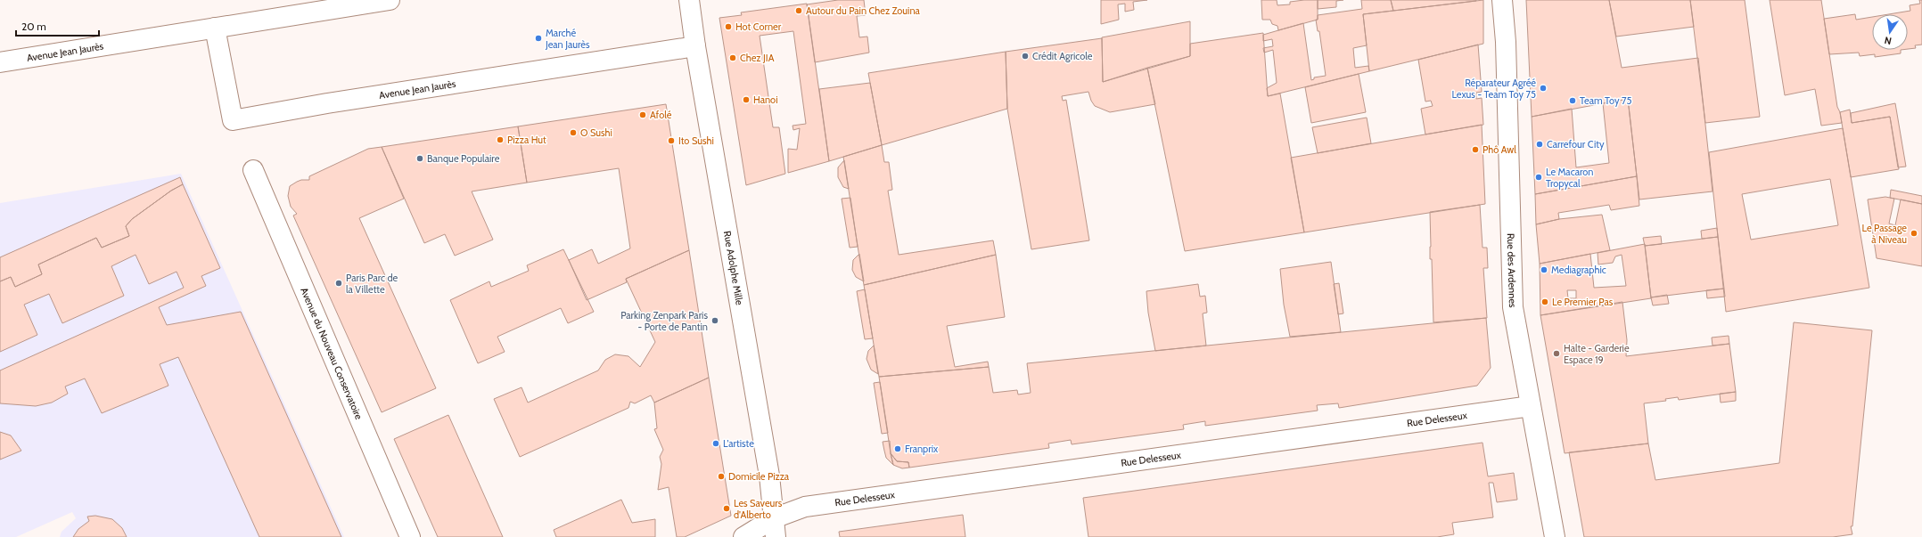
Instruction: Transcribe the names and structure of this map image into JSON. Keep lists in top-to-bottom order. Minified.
{"streets":{"street":["Avenue Jean Jaurès","Rue Adolphe Mille","Rue des Ardennes","Avenue du Nouveau Conservatoire","Rue Delesseux"]},"crossings":[["Avenue Jean Jaurès","Rue Adolphe Mille"],["Rue Adolphe Mille","Rue Delesseux"],["Rue des Ardennes","Rue Delesseux"]],"places":["Autour du Pain Chez Zouina","Hot Corner","Marché Jean Jaurès","Crédit Agricole","Chez JIA","Réparateur Agréé Lexus - Team Toy 75","Hanoi","Team Toy 75","Afolé","O Sushi","Pizza Hut","Ito Sushi","Carrefour City","Phô Awl","Banque Populaire","Le Macaron Tropycal","Le Passage à Niveau","Mediagraphic","Paris Parc de la Villette","Le Premier Pas","Parking Zenpark Paris - Porte de Pantin","Halte - Garderie Espace 19","L'artiste","Franprix","Domicile Pizza","Les Saveurs d'Alberto"],"scale_bar":"20 m","north":"bottom"}
